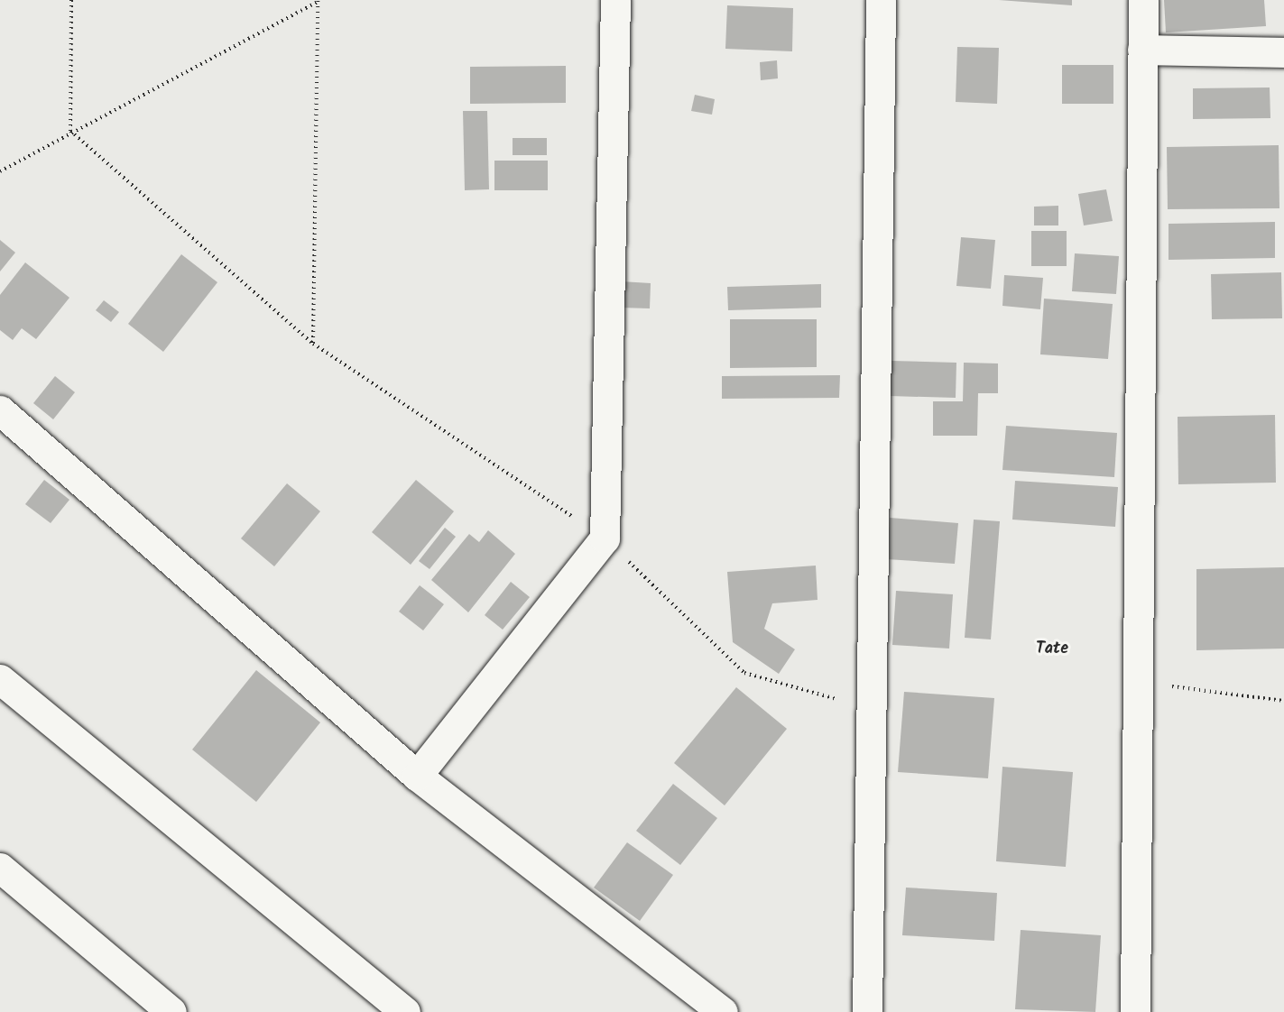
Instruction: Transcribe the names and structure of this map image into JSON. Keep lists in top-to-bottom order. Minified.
{"districts":["Tate"]}
